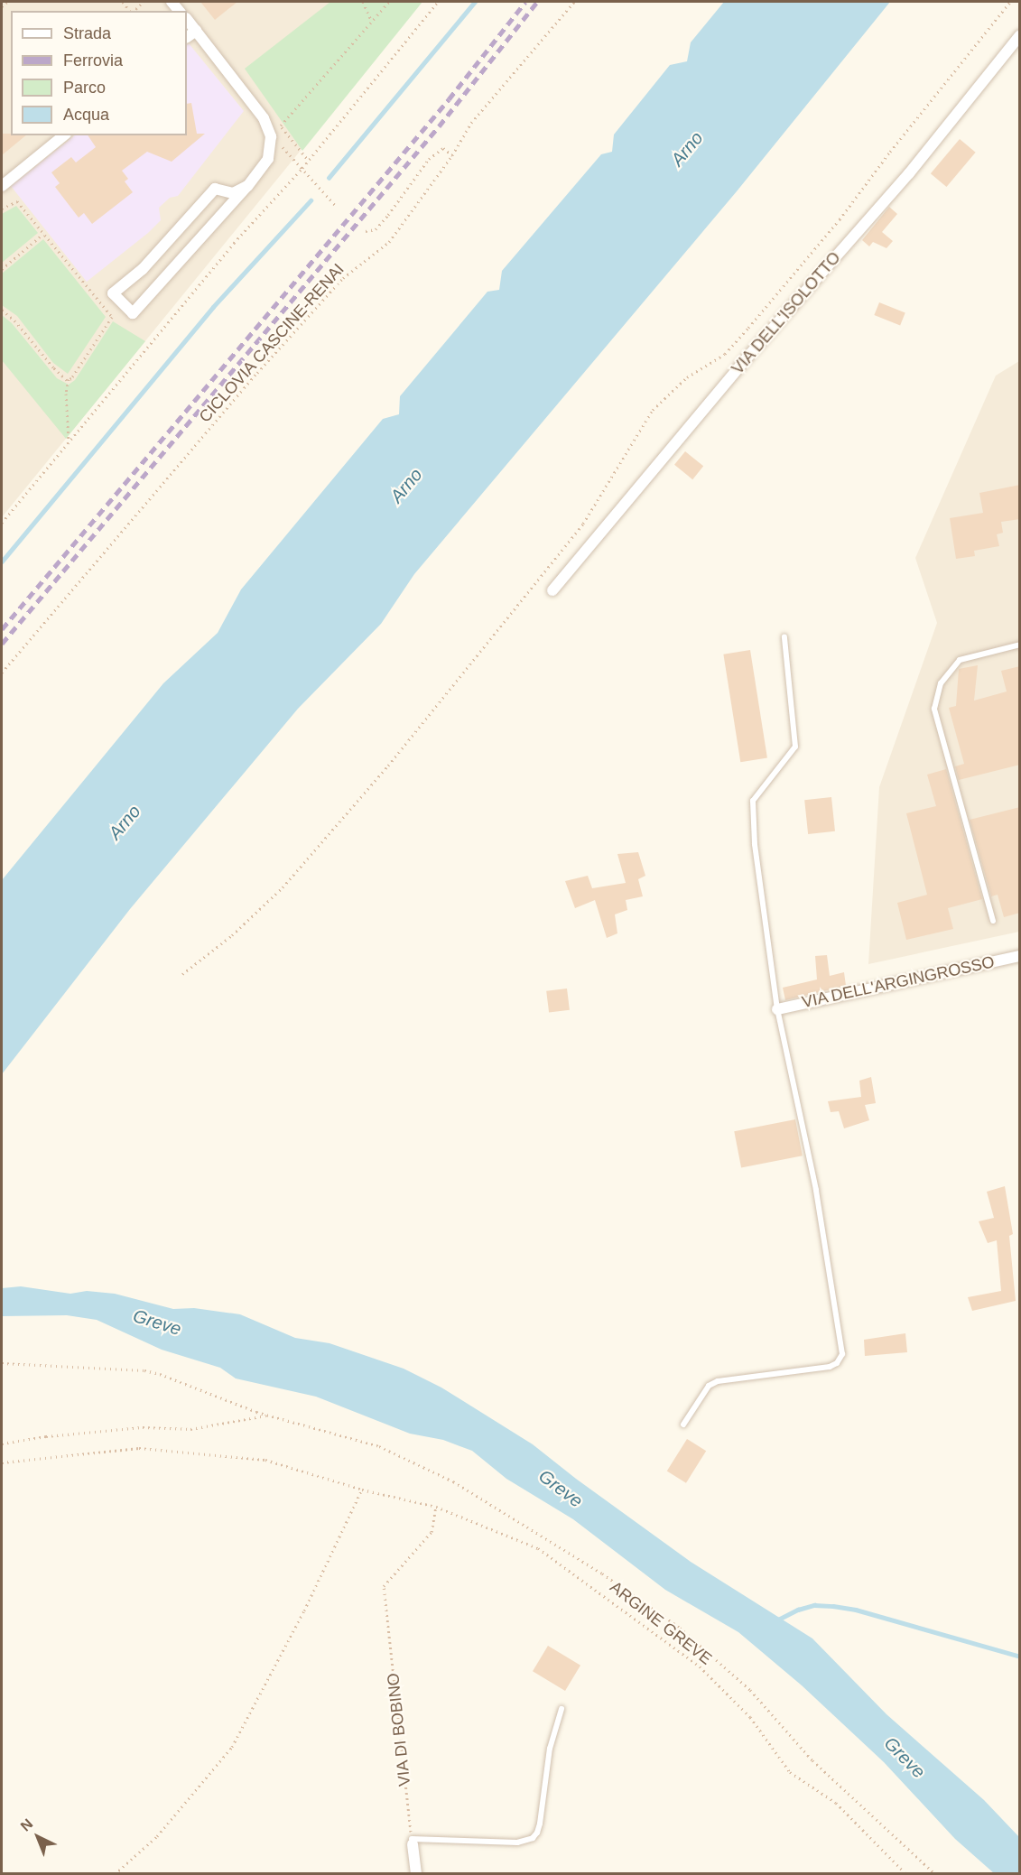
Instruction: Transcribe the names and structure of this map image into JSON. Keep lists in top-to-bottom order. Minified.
{"streets":{"street":["VIA DELL'ISOLOTTO","VIA DELL'ARGINGROSSO"],"path":["CICLOVIA CASCINE-RENAI","ARGINE GREVE","VIA DI BOBINO"]},"crossings":[["ARGINE GREVE","VIA DI BOBINO"]],"water":["Arno","Greve"],"legend":["Strada","Ferrovia","Parco","Acqua"],"north":"top left"}
